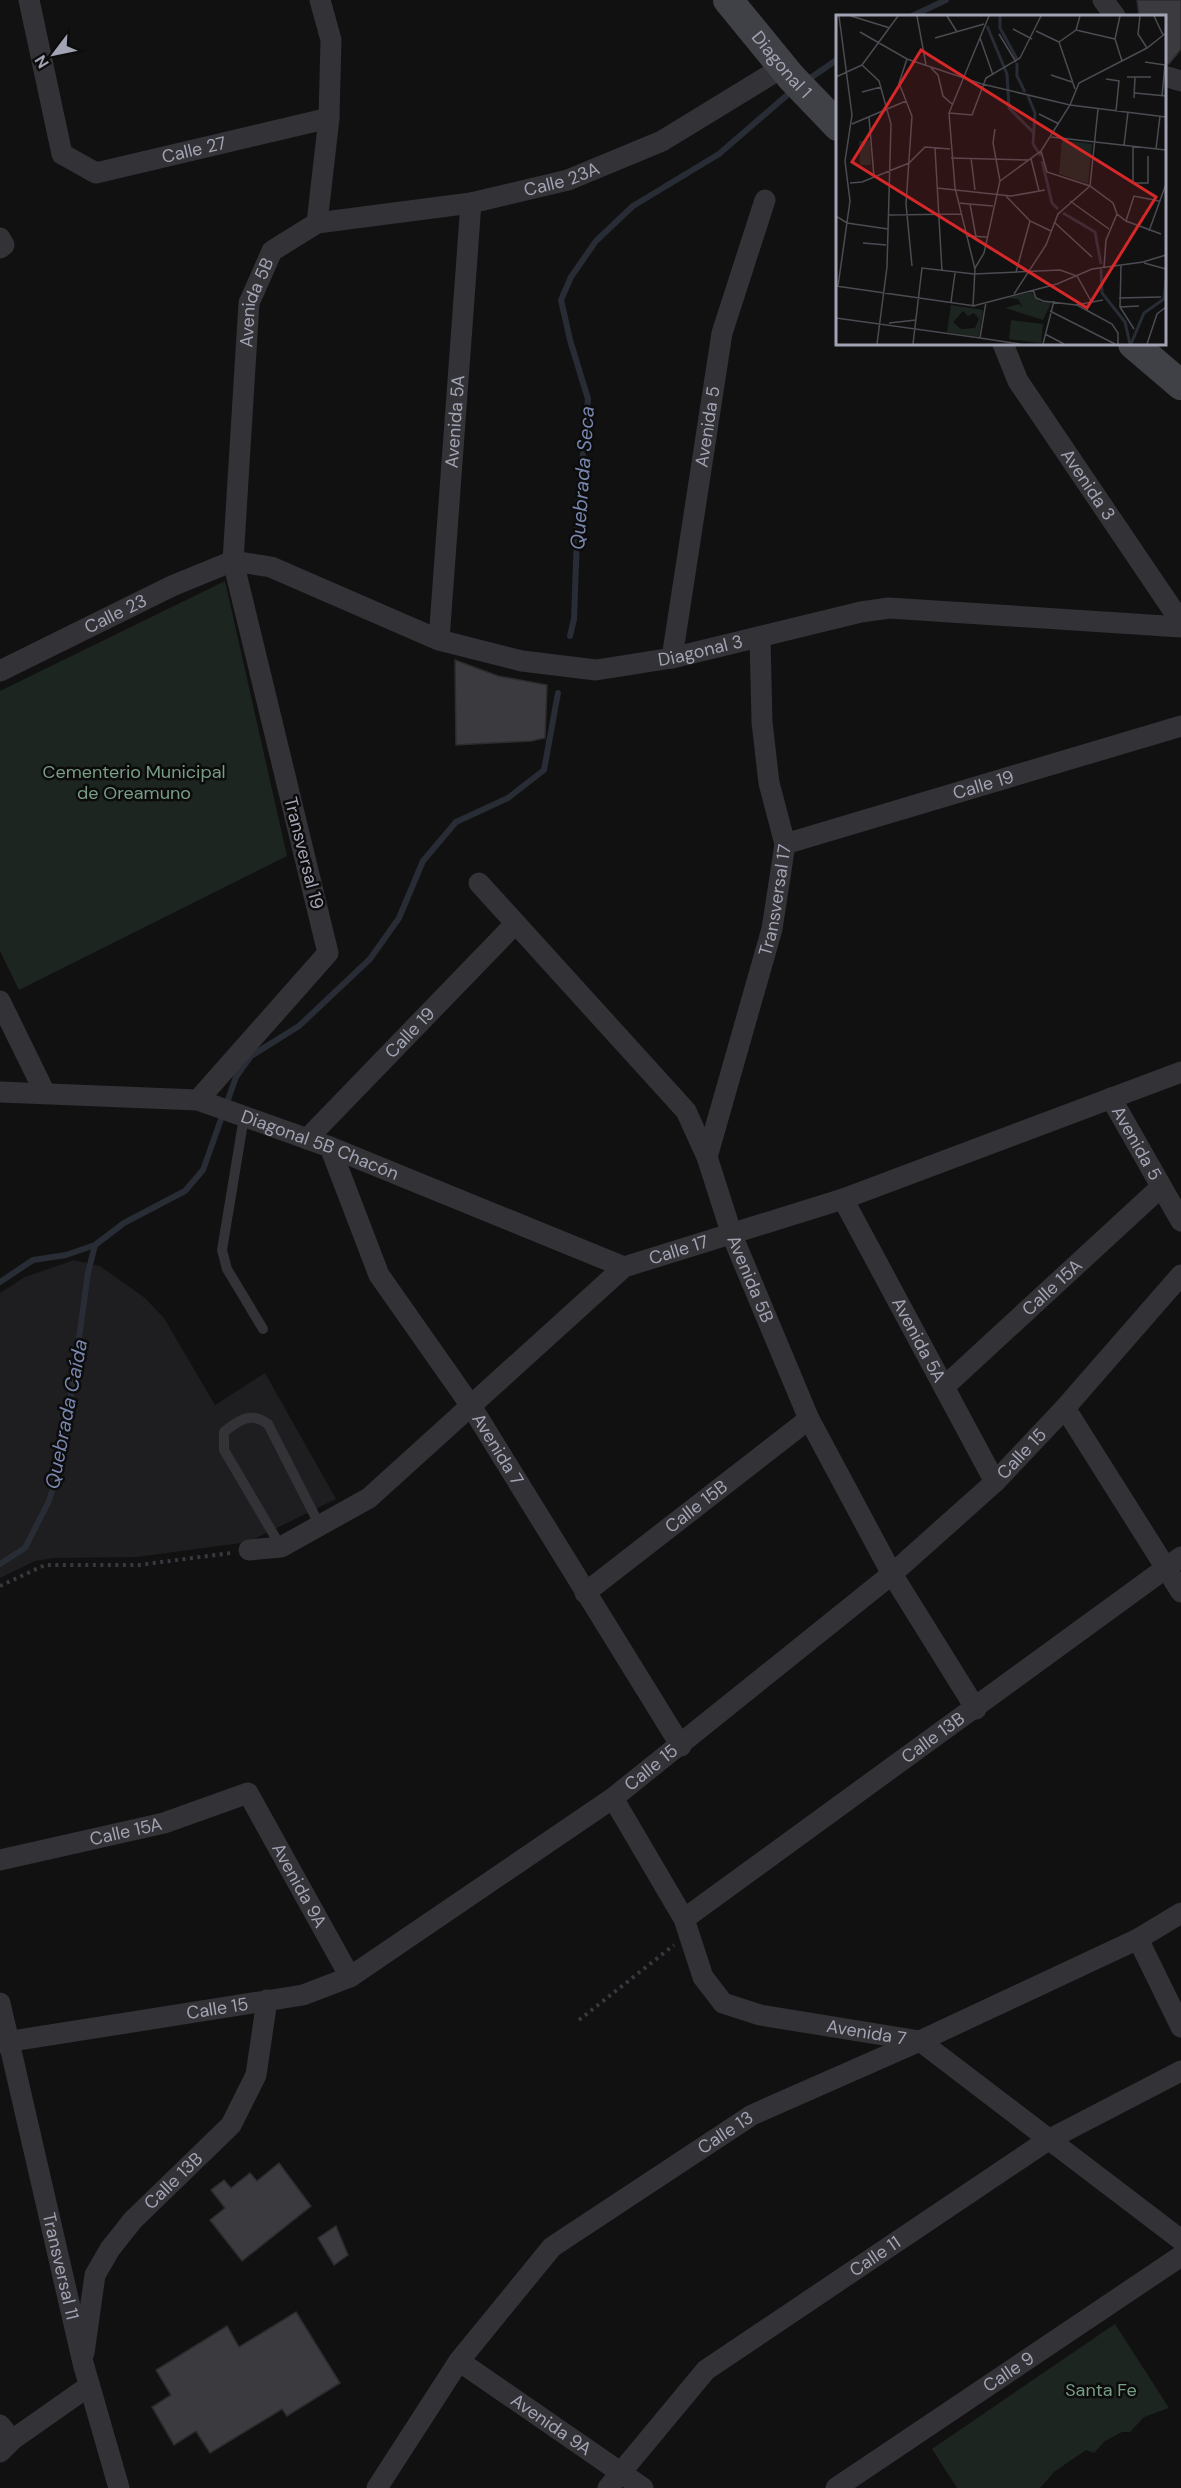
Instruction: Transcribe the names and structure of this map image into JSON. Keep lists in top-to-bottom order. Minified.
{"streets":{"main road":["Diagonal 1"],"street":["Calle 27","Calle 23A","Avenida 5B","Avenida 5A","Avenida 5","Avenida 3","Calle 23","Diagonal 3","Calle 19","Transversal 19","Transversal 17","Diagonal 5B Chacón","Calle 17","Calle 15A","Avenida 7","Calle 15","Calle 15B","Calle 13B","Avenida 9A","Calle 13","Calle 11","Transversal 11","Calle 9"]},"crossings":[["Diagonal 1","Calle 23A"],["Calle 23A","Avenida 5B"],["Calle 23A","Avenida 5A"],["Avenida 5B","Calle 23"],["Avenida 5B","Diagonal 3"],["Avenida 5B","Calle 19"],["Avenida 5B","Transversal 19"],["Avenida 5B","Transversal 17"],["Avenida 5B","Calle 17"],["Avenida 5B","Calle 15"],["Avenida 5B","Calle 15B"],["Avenida 5B","Calle 13B"],["Avenida 5A","Diagonal 3"],["Avenida 5A","Calle 17"],["Avenida 5A","Calle 15A"],["Avenida 5A","Calle 15"],["Avenida 5","Diagonal 3"],["Avenida 5","Calle 17"],["Avenida 5","Calle 15A"],["Calle 23","Diagonal 3"],["Calle 23","Transversal 19"],["Diagonal 3","Transversal 19"],["Diagonal 3","Transversal 17"],["Calle 19","Transversal 17"],["Calle 19","Diagonal 5B Chacón"],["Transversal 19","Diagonal 5B Chacón"],["Diagonal 5B Chacón","Calle 17"],["Diagonal 5B Chacón","Avenida 7"],["Calle 17","Avenida 7"],["Calle 15A","Avenida 9A"],["Avenida 7","Calle 15"],["Avenida 7","Calle 15B"],["Avenida 7","Calle 13B"],["Avenida 7","Calle 13"],["Avenida 7","Calle 11"],["Calle 15","Calle 13B"],["Calle 15","Avenida 9A"],["Calle 15","Transversal 11"],["Calle 13B","Transversal 11"],["Avenida 9A","Calle 13"],["Avenida 9A","Calle 11"]],"water":["Quebrada Seca","Quebrada Caída"],"parks":["Cementerio Municipal de Oreamuno","Santa Fe"],"north":"bottom left"}
